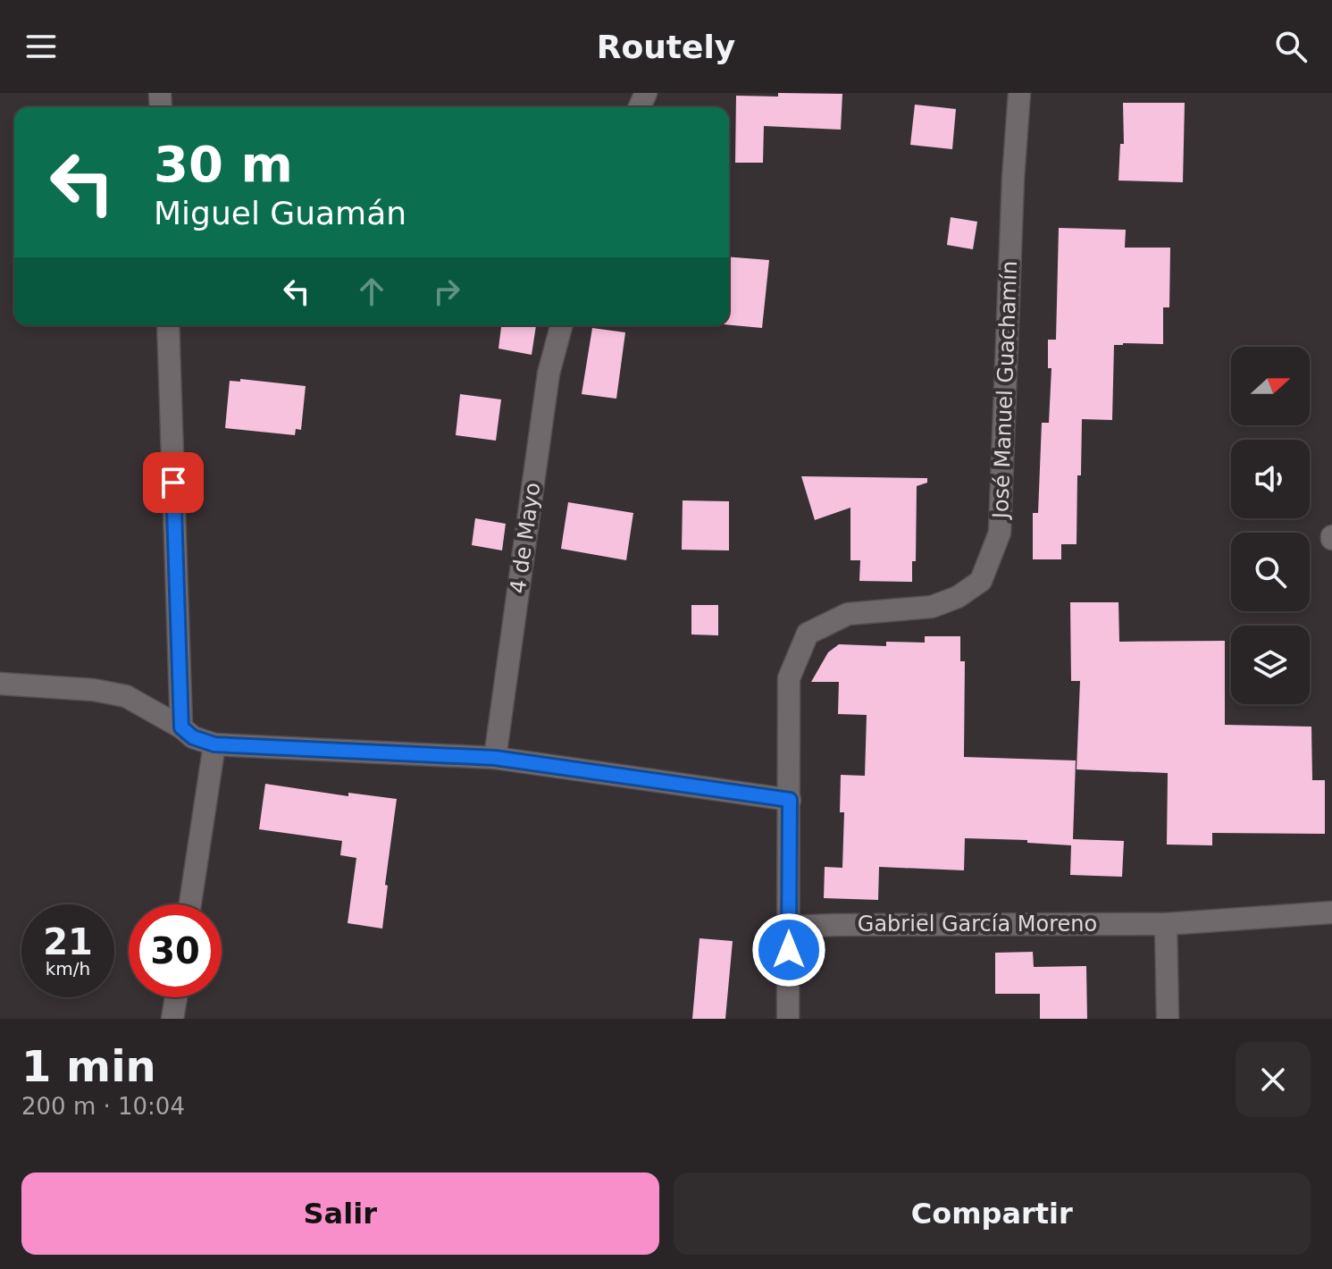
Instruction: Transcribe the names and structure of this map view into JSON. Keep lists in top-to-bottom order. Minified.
{"streets":{"street":["José Manuel Guachamín","4 de Mayo","Gabriel García Moreno"]},"crossings":[["José Manuel Guachamín","Gabriel García Moreno"]],"north":"right","page":{"header":"Routely","turn":["30 m","Miguel Guamán"],"speed":"21 km/h","limit":"30","heading":["1 min","200 m · 10:04"],"buttons":["Salir","Compartir"]}}
